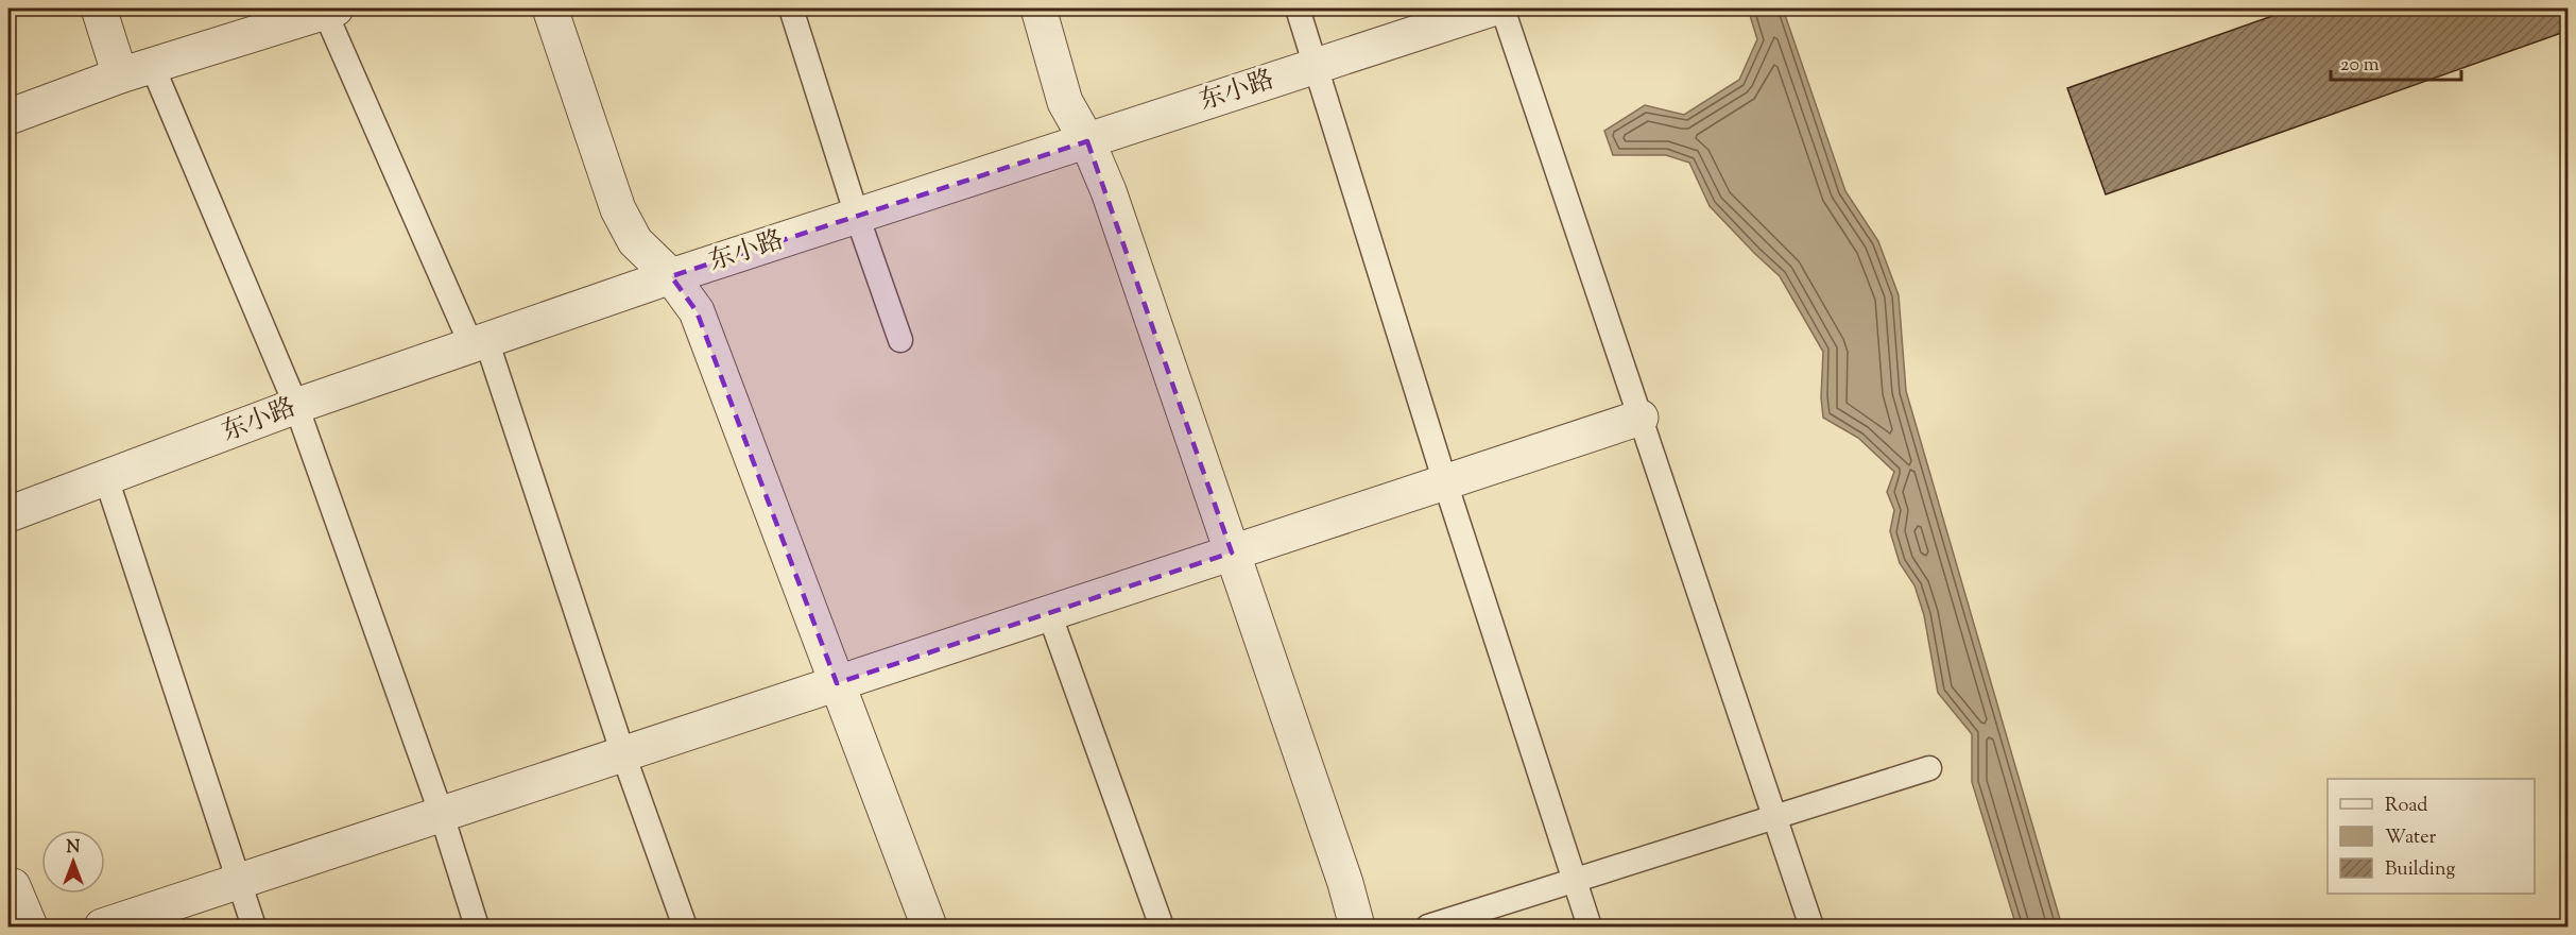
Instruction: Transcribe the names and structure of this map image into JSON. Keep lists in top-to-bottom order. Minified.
{"streets":{"street":["东小路"]},"legend":["Road","Water","Building"],"scale_bar":"20 m","north":"top"}
